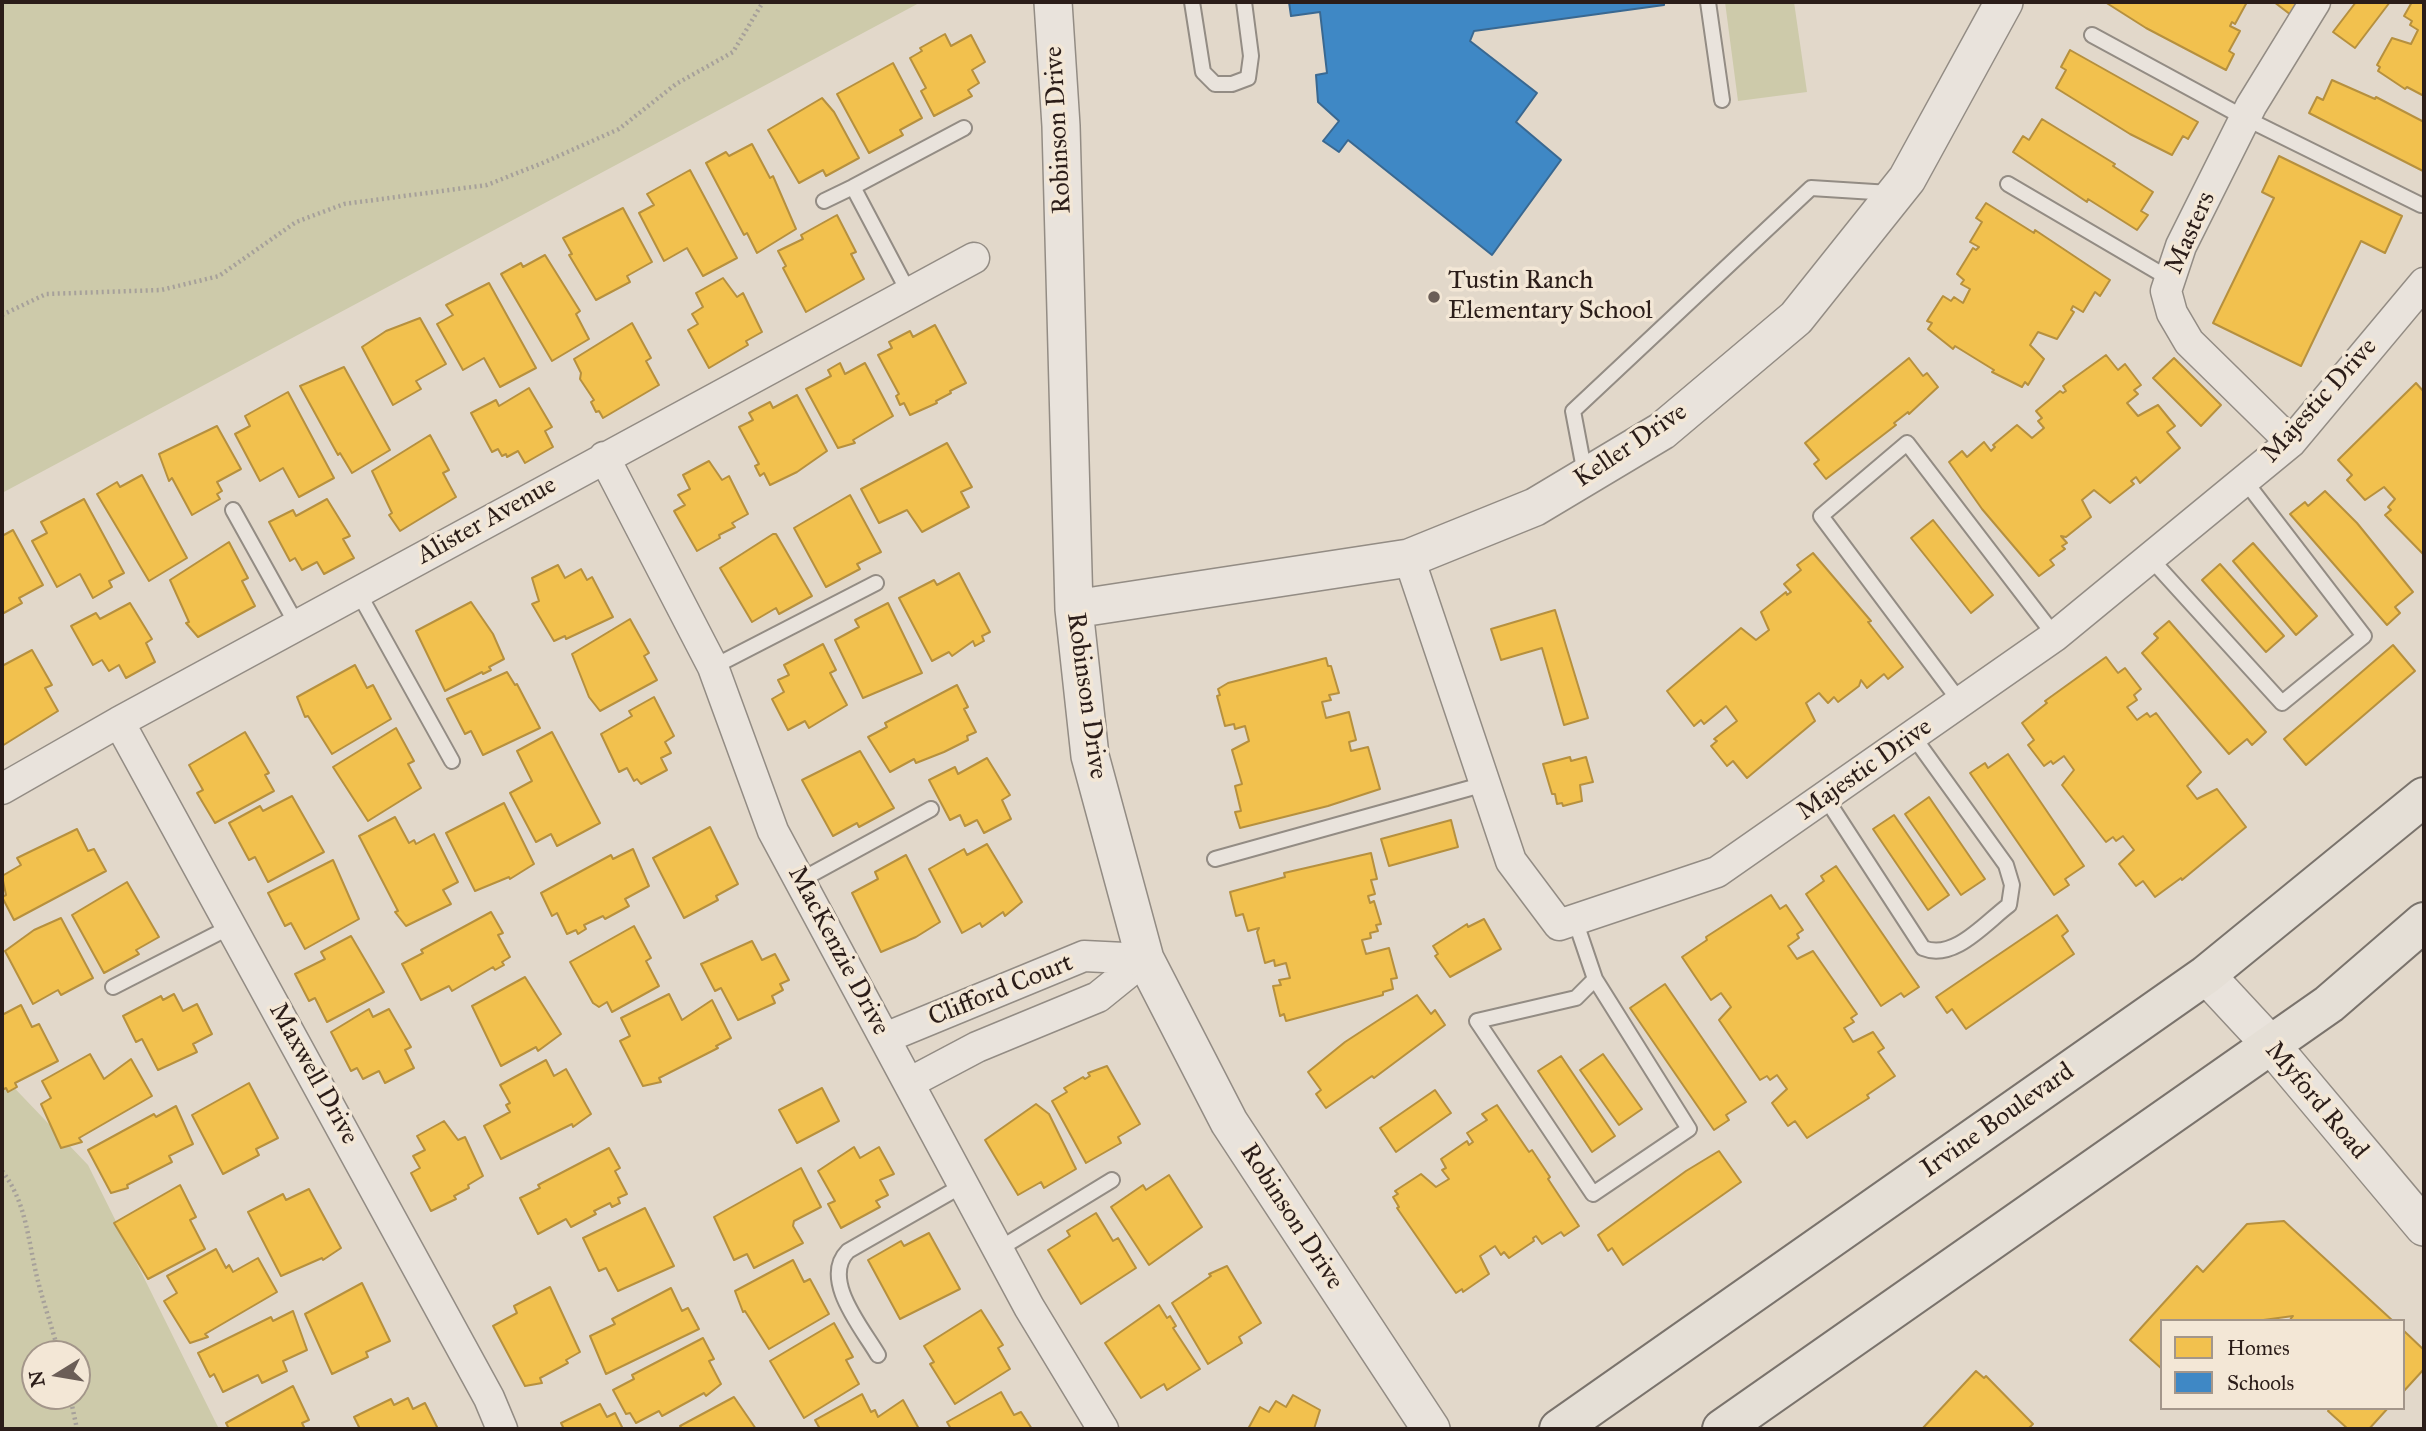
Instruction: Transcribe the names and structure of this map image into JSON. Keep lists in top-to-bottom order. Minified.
{"streets":{"main road":["Irvine Boulevard"],"street":["Robinson Drive","Masters","Majestic Drive","Keller Drive","Alister Avenue","MacKenzie Drive","Clifford Court","Maxwell Drive","Myford Road"]},"crossings":[["Robinson Drive","Keller Drive"],["Robinson Drive","Clifford Court"],["Masters","Majestic Drive"],["Alister Avenue","MacKenzie Drive"],["Alister Avenue","Maxwell Drive"],["MacKenzie Drive","Clifford Court"],["Myford Road","Irvine Boulevard"]],"places":["Tustin Ranch Elementary School"],"legend":["Homes","Schools"],"north":"left"}
